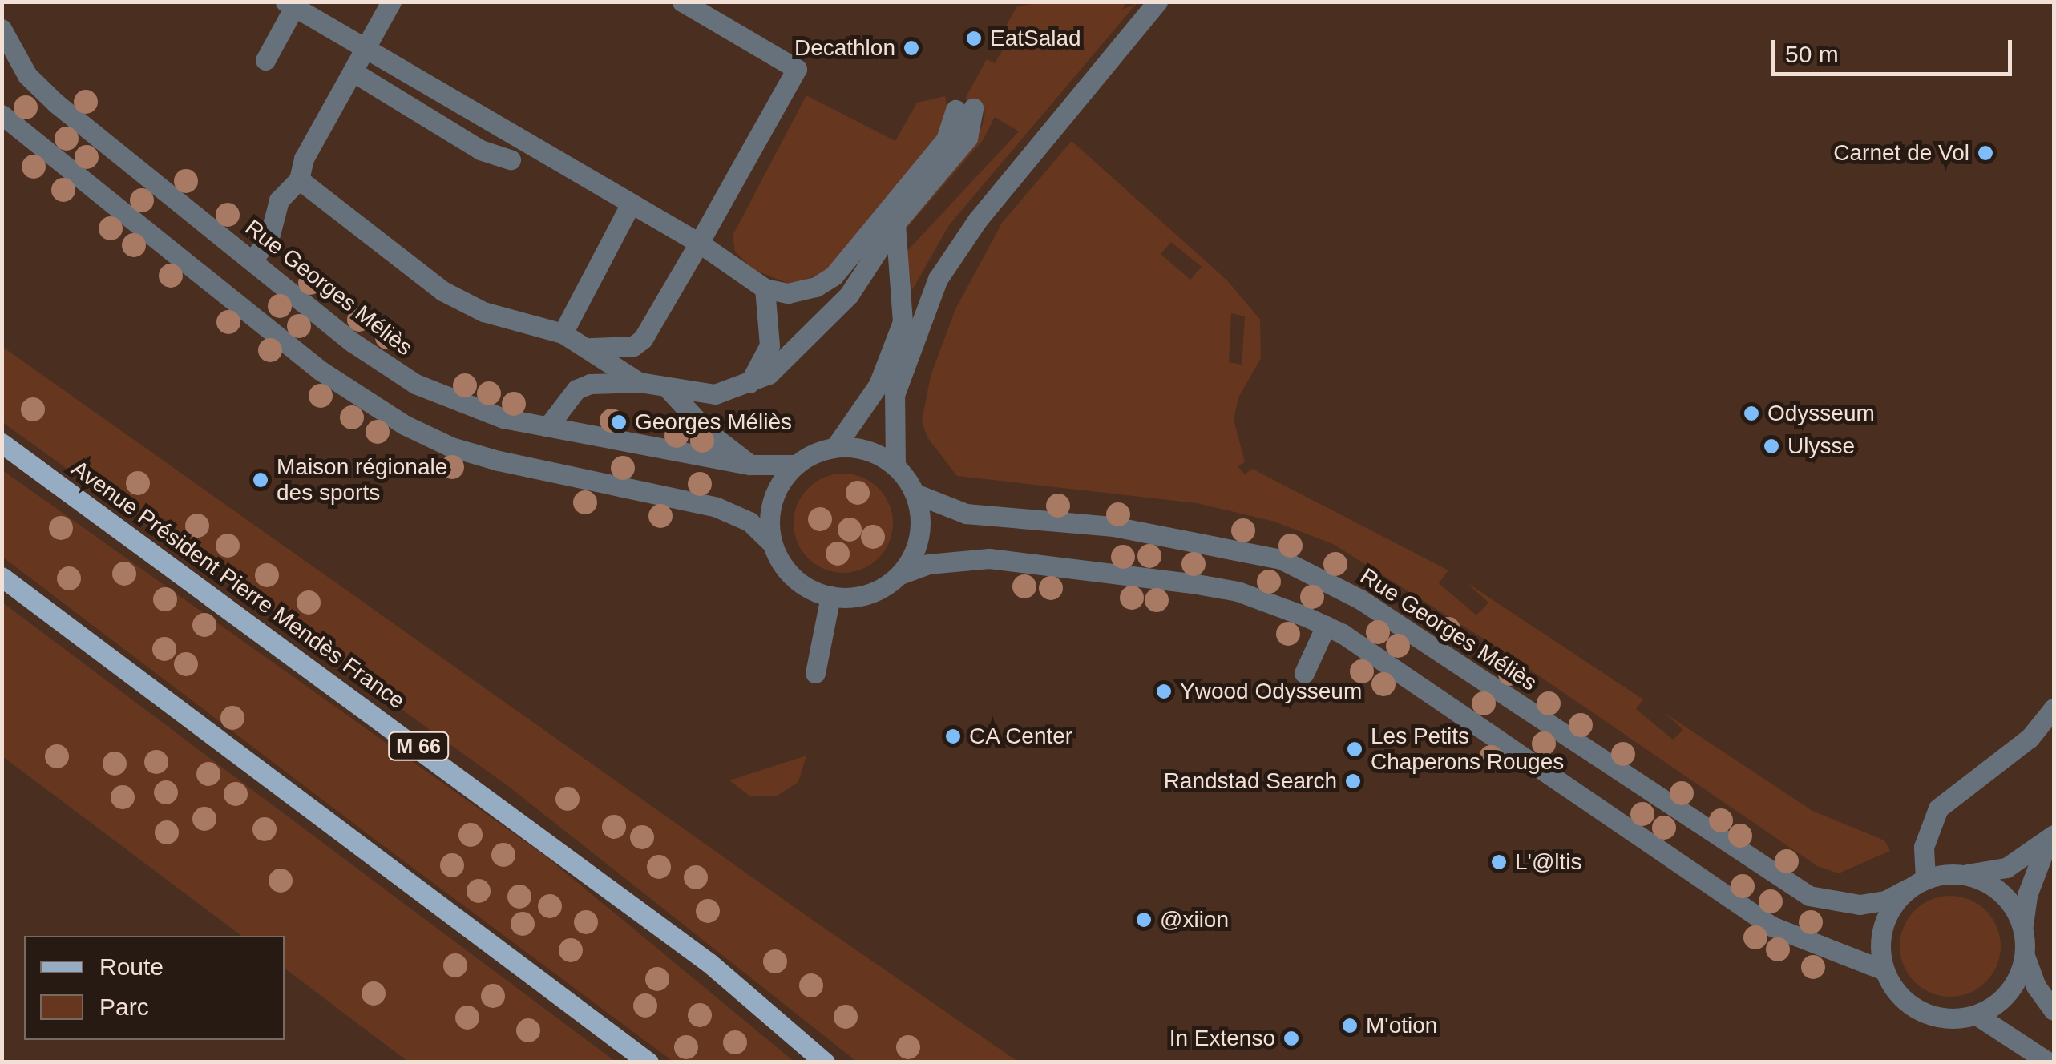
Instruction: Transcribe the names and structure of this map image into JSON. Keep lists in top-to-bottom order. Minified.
{"streets":{"main road":["Avenue Président Pierre Mendès France","M 66"],"street":["Rue Georges Méliès"]},"places":["EatSalad","Decathlon","Carnet de Vol","Odysseum","Georges Méliès","Ulysse","Maison régionale des sports","Ywood Odysseum","CA Center","Les Petits Chaperons Rouges","Randstad Search","L'@ltis","@xiion","M'otion","In Extenso"],"legend":["Route","Parc"],"scale_bar":"50 m"}
